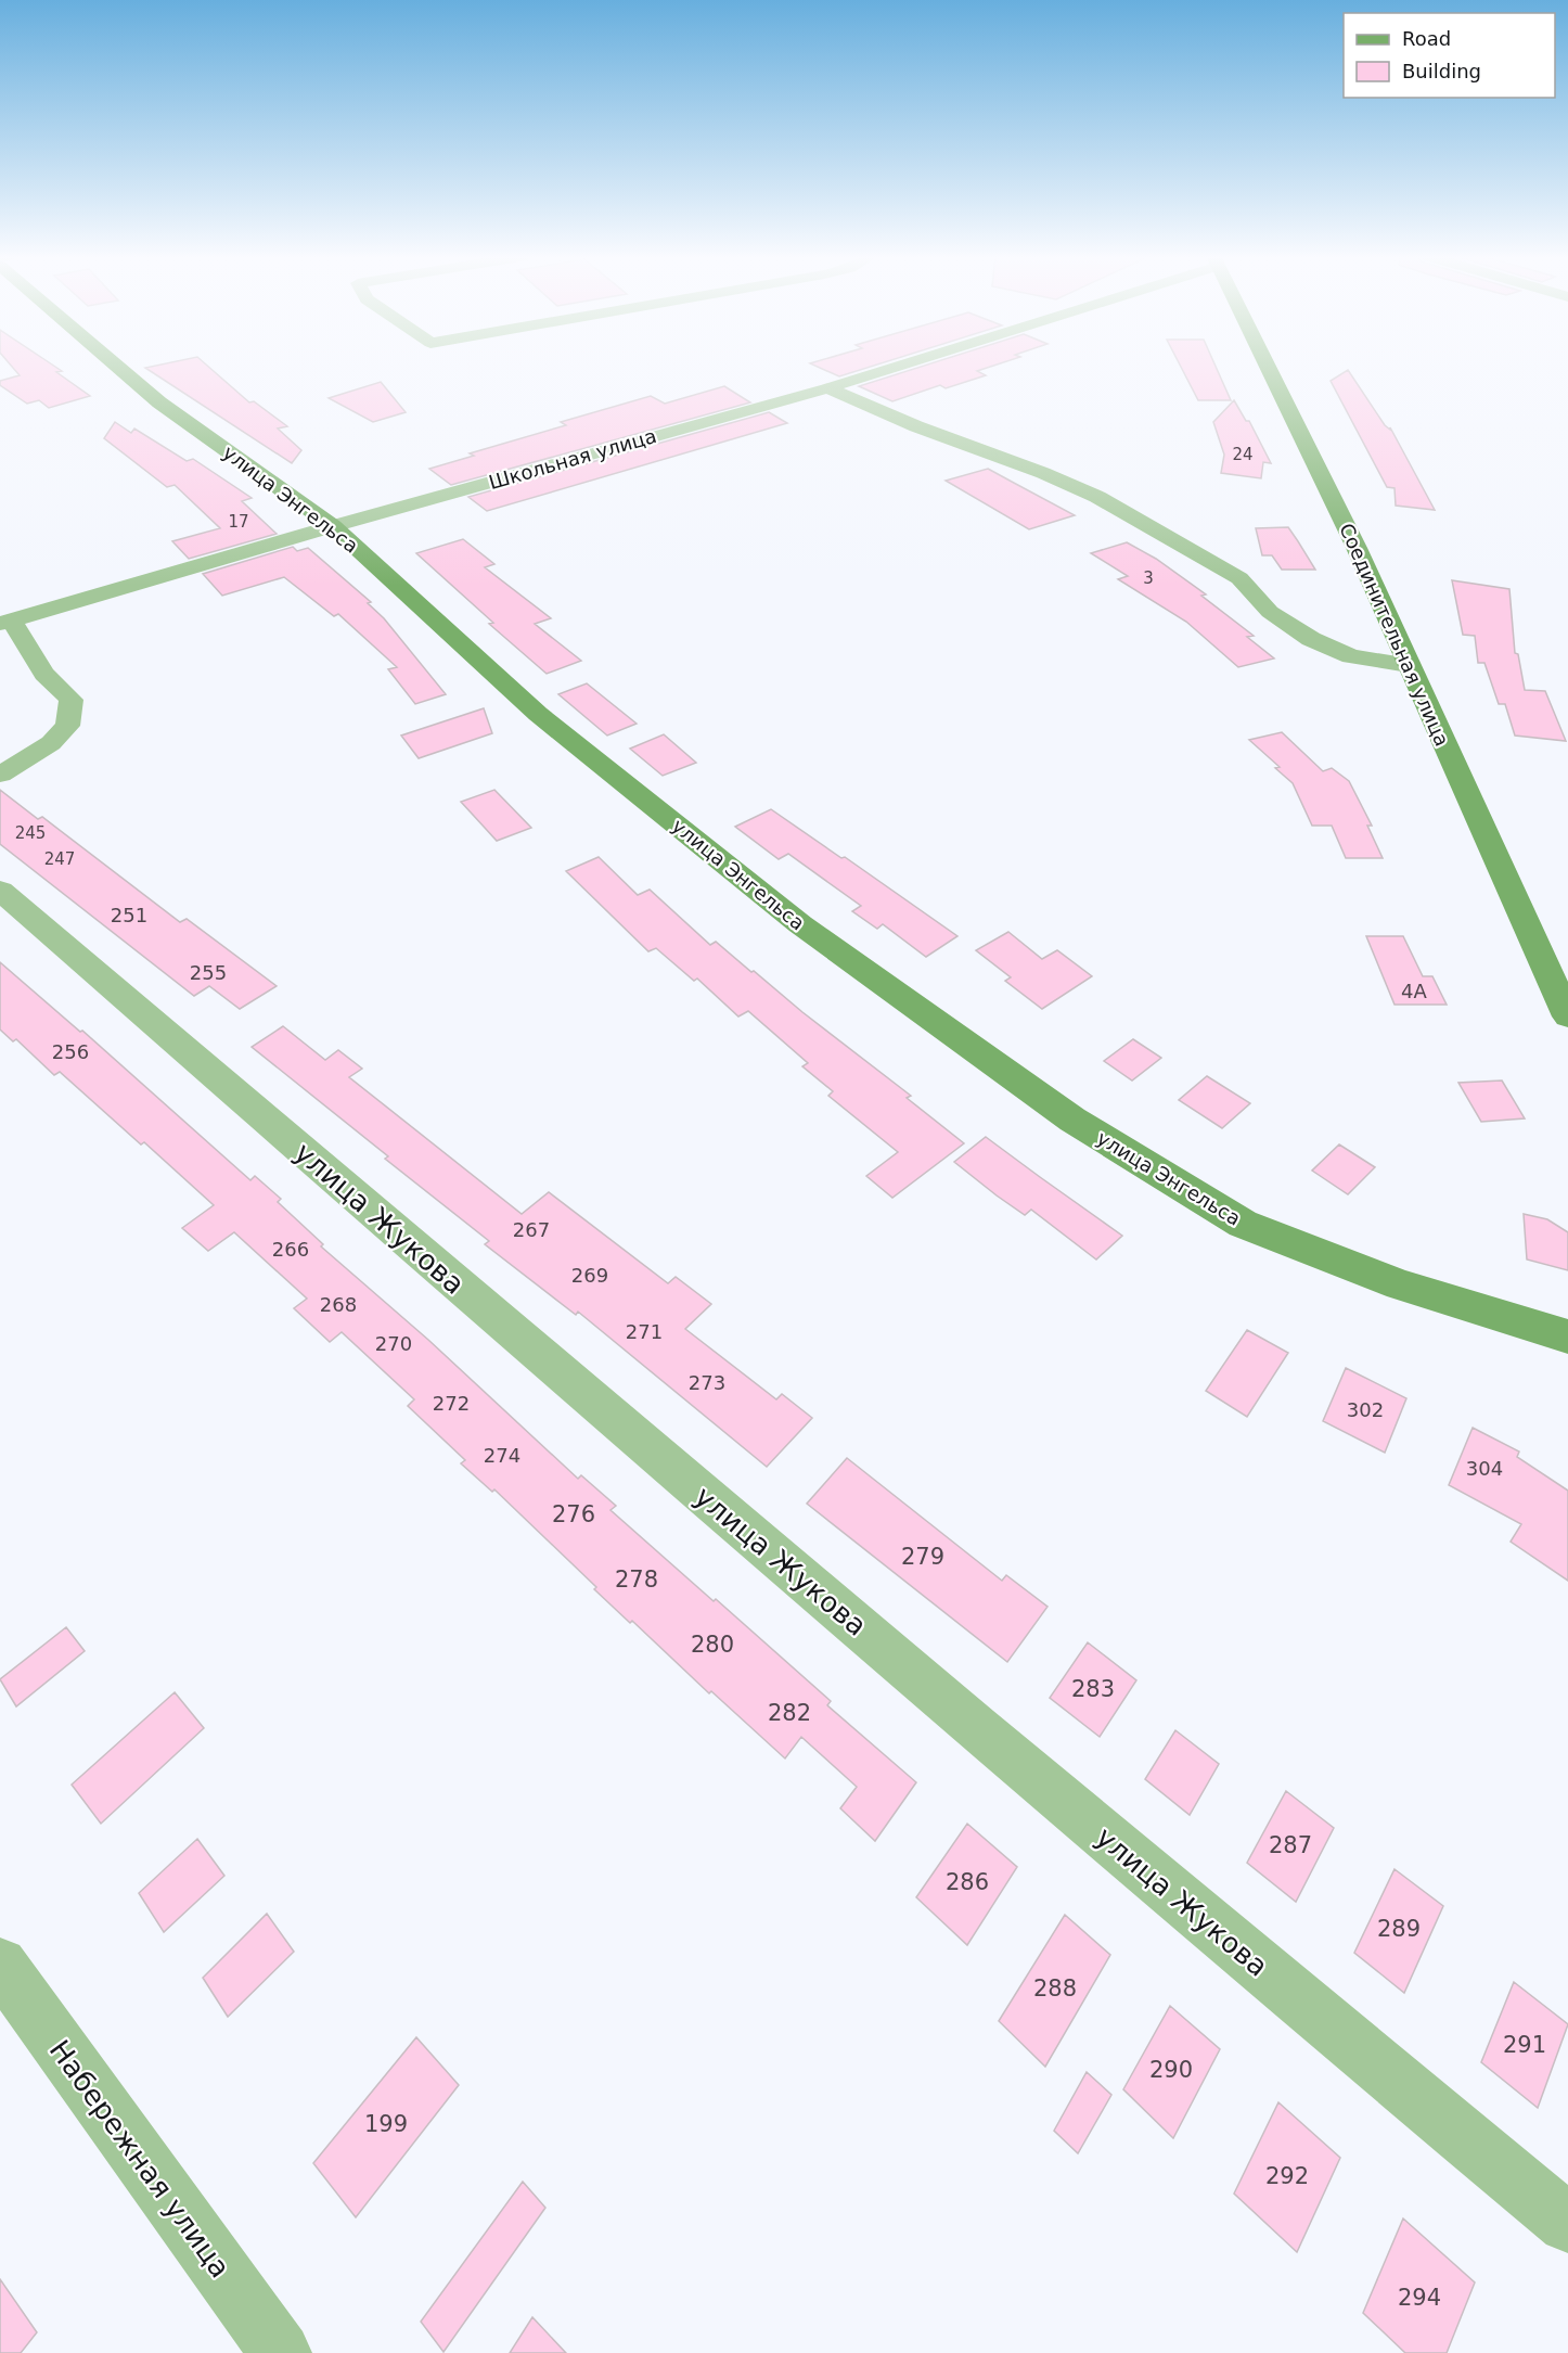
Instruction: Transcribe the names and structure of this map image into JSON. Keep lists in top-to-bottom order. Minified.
{"streets":{"street":["Школьная улица","улица Энгельса","Соединительная улица","улица Жукова","Набережная улица"]},"crossings":[["Школьная улица","улица Энгельса"]],"house_numbers":["24","17","3","245","247","251","255","4А","256","267","266","269","268","271","270","273","272","302","274","304","276","279","278","280","283","282","287","286","289","288","291","290","199","292","294"],"legend":["Road","Building"]}
